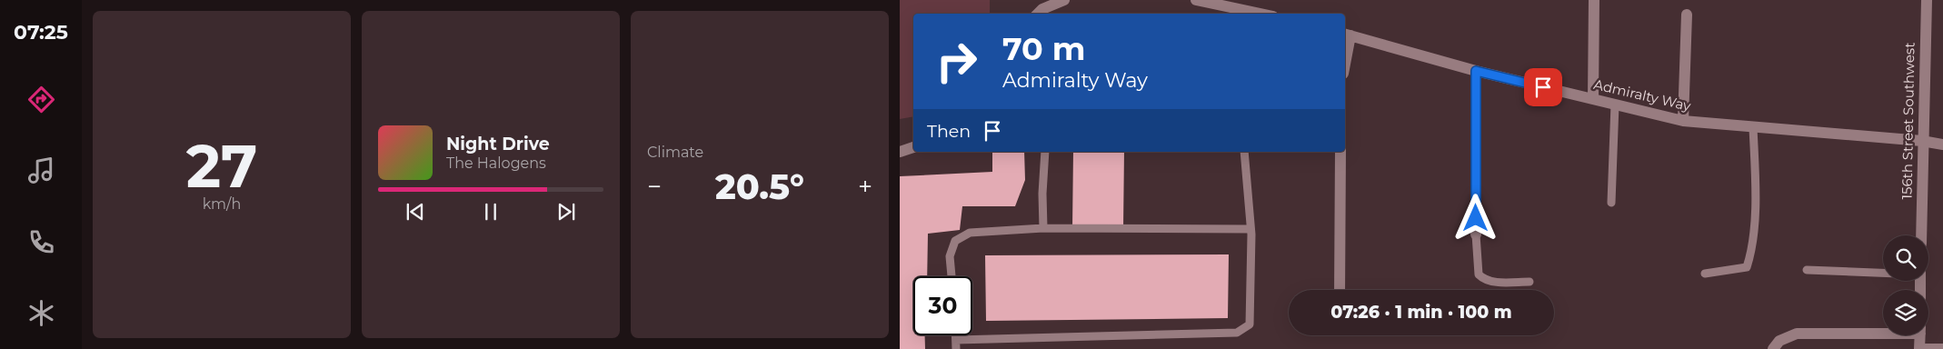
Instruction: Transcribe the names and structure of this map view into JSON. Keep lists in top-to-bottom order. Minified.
{"streets":{"street":["Admiralty Way","156th Street Southwest"]},"crossings":[["Admiralty Way","156th Street Southwest"]],"page":{"tabs":"07:25","tile":[["27","km/h"],"Climate"],"turn":["70 m","Admiralty Way"],"then":"Then","song":["Night Drive","The Halogens"],"heat":["−","20.5°","+"],"limit":"30","trip":"07:26 · 1 min · 100 m"}}
